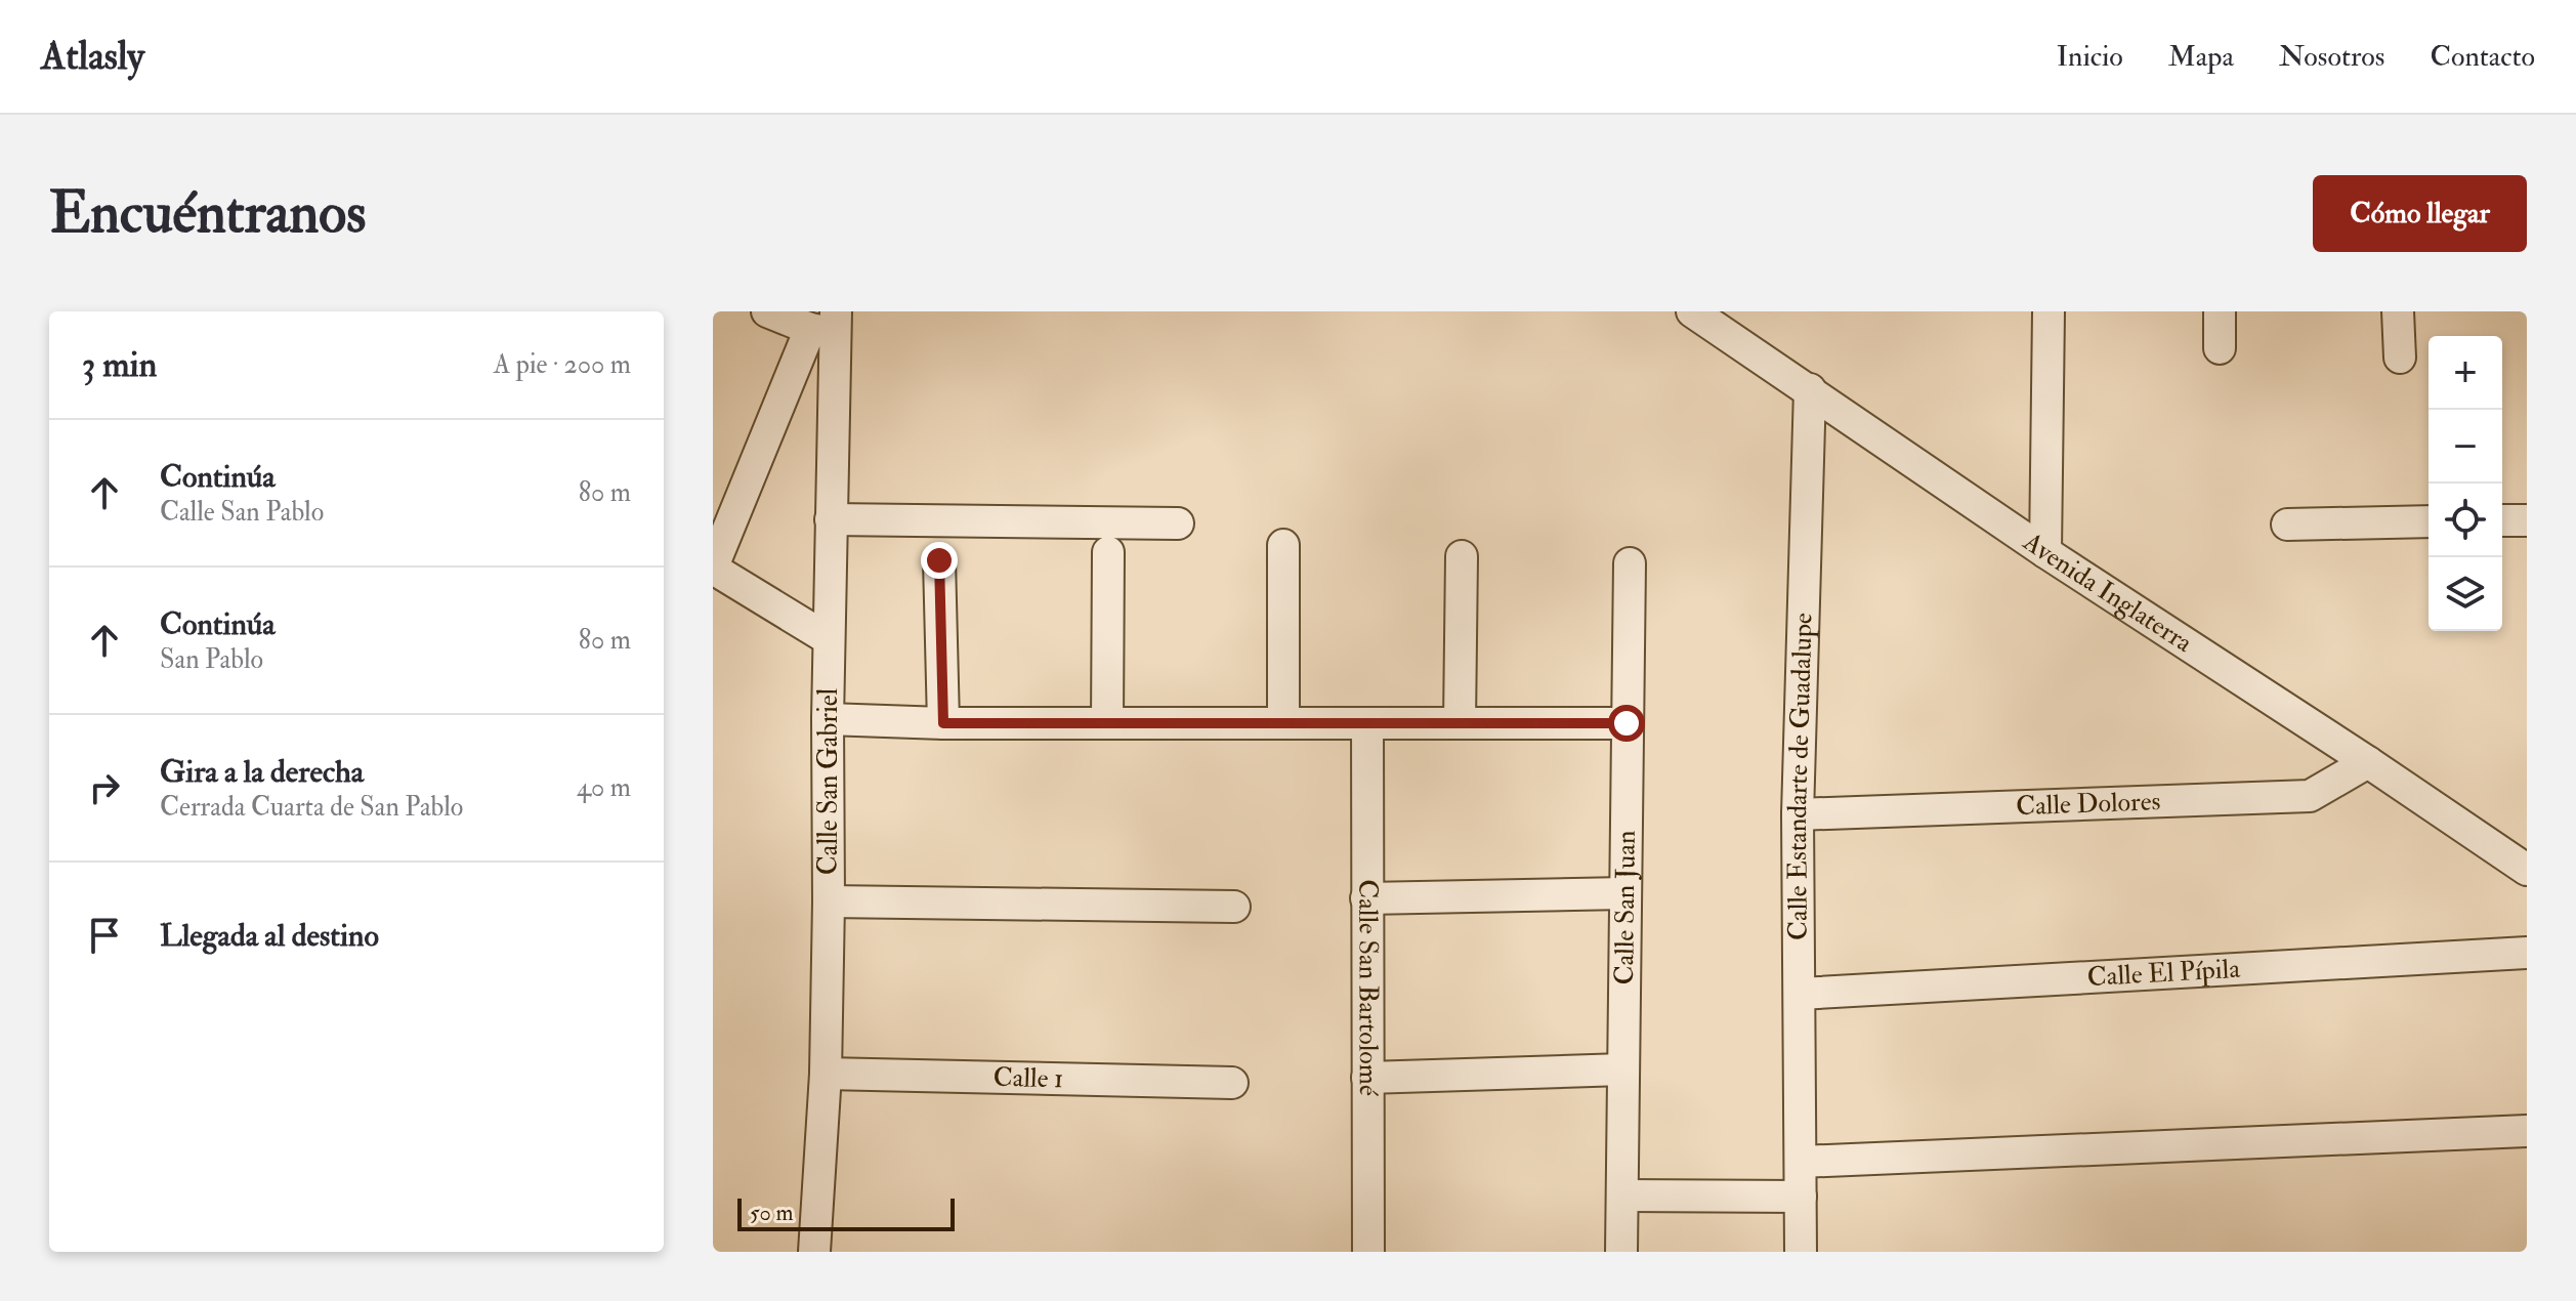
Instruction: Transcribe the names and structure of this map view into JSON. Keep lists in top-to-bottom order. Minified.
{"streets":{"street":["Avenida Inglaterra","Calle Estandarte de Guadalupe","Calle San Gabriel","Calle Dolores","Calle San Juan","Calle El Pípila","Calle San Bartolomé","Calle 1"]},"crossings":[["Avenida Inglaterra","Calle Estandarte de Guadalupe"],["Avenida Inglaterra","Calle Dolores"],["Calle Estandarte de Guadalupe","Calle Dolores"],["Calle Estandarte de Guadalupe","Calle El Pípila"],["Calle San Gabriel","Calle 1"]],"scale_bar":"50 m","page":{"header":"Atlasly","nav":["Inicio","Mapa","Nosotros","Contacto"],"buttons":"Cómo llegar","title":"Encuéntranos","heading":["3 min","A pie · 200 m"],"map_buttons":["+","−"],"list":[["Continúa","Calle San Pablo","80 m"],["Continúa","San Pablo","80 m"],["Gira a la derecha","Cerrada Cuarta de San Pablo","40 m"],"Llegada al destino"],"scale":"50 m"}}
